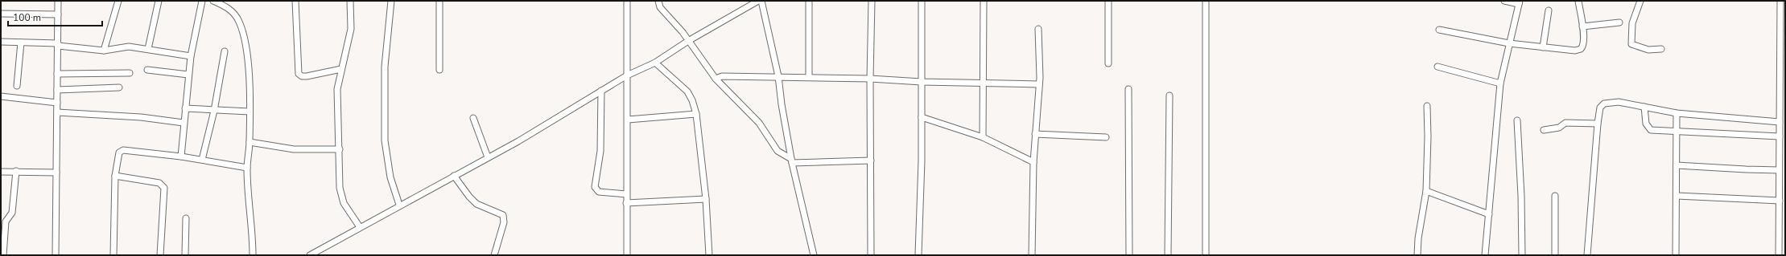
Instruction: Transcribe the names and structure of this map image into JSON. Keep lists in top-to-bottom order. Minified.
{"scale_bar":"100 m"}
